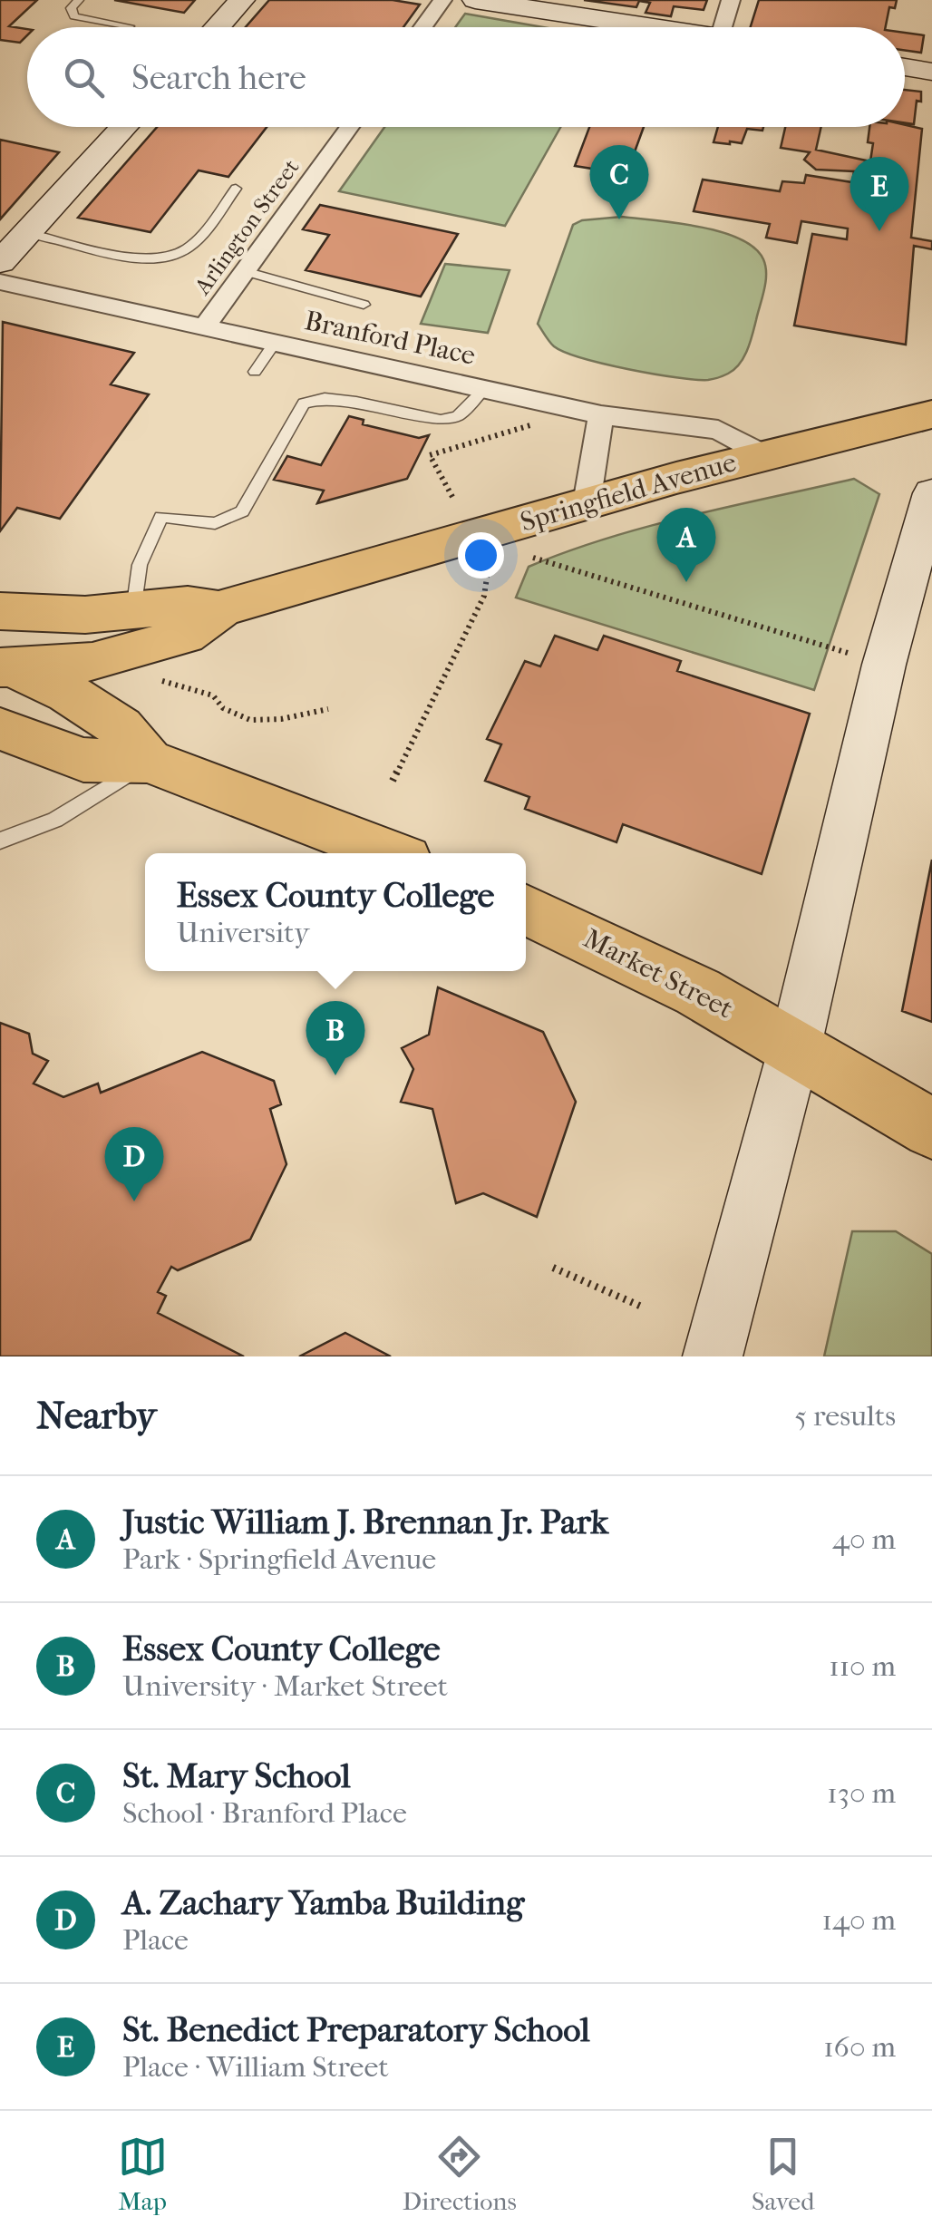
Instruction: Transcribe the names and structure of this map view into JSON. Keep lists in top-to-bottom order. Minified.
{"streets":{"main road":["Springfield Avenue","Market Street"],"street":["Arlington Street","Branford Place"]},"crossings":[["Arlington Street","Branford Place"],["Branford Place","Springfield Avenue"]],"page":{"search":"Search here","pins":["C","E","A","B","D"],"popup":["Essex County College","University"],"heading":["Nearby","5 results"],"list":[{"mark":"A","name":"Justic William J. Brennan Jr. Park","note":"Park · Springfield Avenue","value":"40 m"},{"mark":"B","name":"Essex County College","note":"University · Market Street","value":"110 m"},{"mark":"C","name":"St. Mary School","note":"School · Branford Place","value":"130 m"},{"mark":"D","name":"A. Zachary Yamba Building","note":"Place","value":"140 m"},{"mark":"E","name":"St. Benedict Preparatory School","note":"Place · William Street","value":"160 m"}],"nav":["Map","Directions","Saved"]}}
